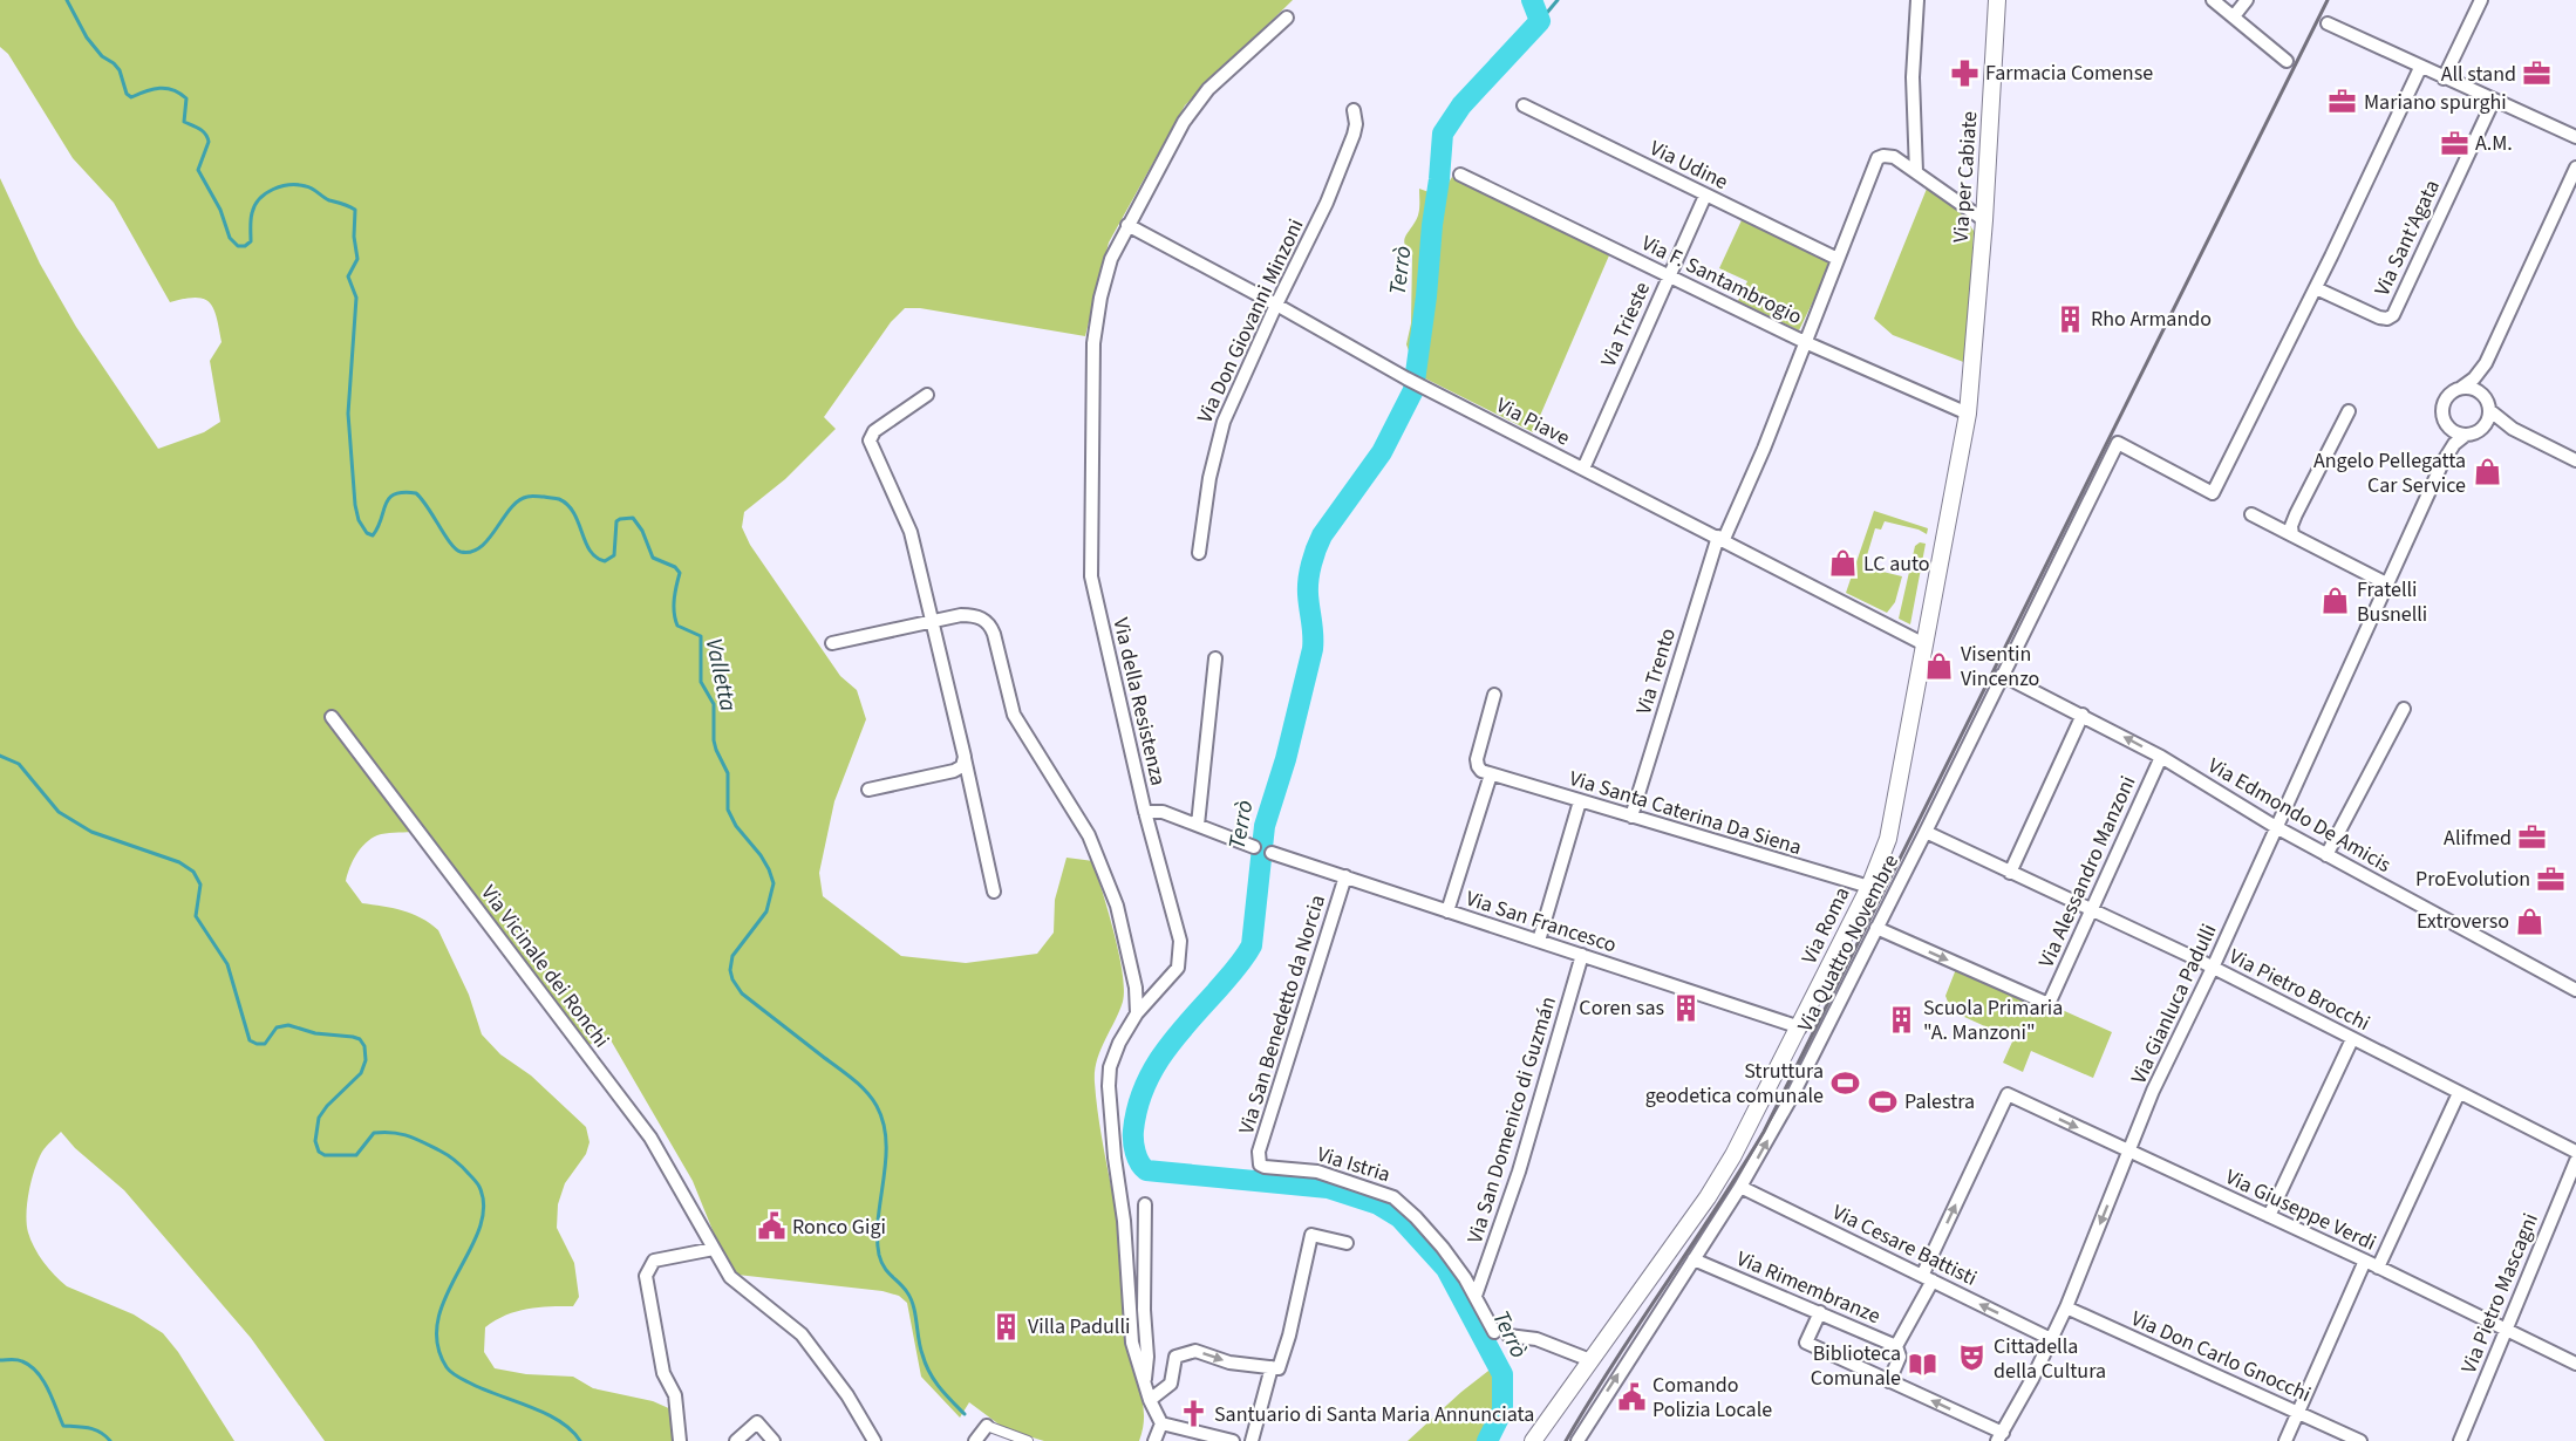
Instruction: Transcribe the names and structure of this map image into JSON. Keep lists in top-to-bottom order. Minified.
{"streets":{"street":["Via Udine","Via per Cabiate","Via Sant'Agata","Via F. Santambrogio","Via Don Giovanni Minzoni","Via Trieste","Via Piave","Via Trento","Via della Resistenza","Via Santa Caterina Da Siena","Via Edmondo De Amicis","Via Alessandro Manzoni","Via San Francesco","Via Roma","Via Quattro Novembre","Via Vicinale dei Ronchi","Via Pietro Brocchi","Via Gianluca Padulli","Via San Benedetto da Norcia","Via San Domenico di Guzmán","Via Istria","Via Giuseppe Verdi","Via Cesare Battisti","Via Rimembranze","Via Pietro Mascagni","Via Don Carlo Gnocchi"]},"crossings":[["Via Udine","Via Trieste"],["Via Udine","Via Trento"],["Via per Cabiate","Via Roma"],["Via Sant'Agata","Via Quattro Novembre"],["Via F. Santambrogio","Via Trieste"],["Via F. Santambrogio","Via Trento"],["Via F. Santambrogio","Via Roma"],["Via Don Giovanni Minzoni","Via Piave"],["Via Trieste","Via Piave"],["Via Piave","Via Trento"],["Via Piave","Via della Resistenza"],["Via Piave","Via Roma"],["Via Trento","Via Santa Caterina Da Siena"],["Via Santa Caterina Da Siena","Via Roma"],["Via Edmondo De Amicis","Via Alessandro Manzoni"],["Via Edmondo De Amicis","Via Quattro Novembre"],["Via Edmondo De Amicis","Via Gianluca Padulli"],["Via Alessandro Manzoni","Via Quattro Novembre"],["Via Alessandro Manzoni","Via Pietro Brocchi"],["Via San Francesco","Via Roma"],["Via San Francesco","Via San Benedetto da Norcia"],["Via San Francesco","Via San Domenico di Guzmán"],["Via Quattro Novembre","Via Pietro Brocchi"],["Via Quattro Novembre","Via Cesare Battisti"],["Via Quattro Novembre","Via Rimembranze"],["Via Pietro Brocchi","Via Gianluca Padulli"],["Via Gianluca Padulli","Via Giuseppe Verdi"],["Via Gianluca Padulli","Via Cesare Battisti"],["Via Gianluca Padulli","Via Don Carlo Gnocchi"],["Via San Benedetto da Norcia","Via Istria"],["Via San Domenico di Guzmán","Via Istria"],["Via Giuseppe Verdi","Via Cesare Battisti"],["Via Giuseppe Verdi","Via Pietro Mascagni"]],"water":["Terrò","Valletta"],"places":{"pharmacy":["Farmacia Comense"],"office":["All stand","Mariano spurghi","A.M.","Alifmed","ProEvolution"],"building":["Rho Armando","Coren sas","Scuola Primaria \"A. Manzoni\"","Villa Padulli"],"shop":["Angelo Pellegatta Car Service","LC auto","Fratelli Busnelli","Visentin Vincenzo","Extroverso"],"sports":["Struttura geodetica comunale","Palestra"],"public building":["Ronco Gigi","Comando Polizia Locale"],"theatre":["Cittadella della Cultura"],"library":["Biblioteca Comunale"],"church":["Santuario di Santa Maria Annunciata"]}}
